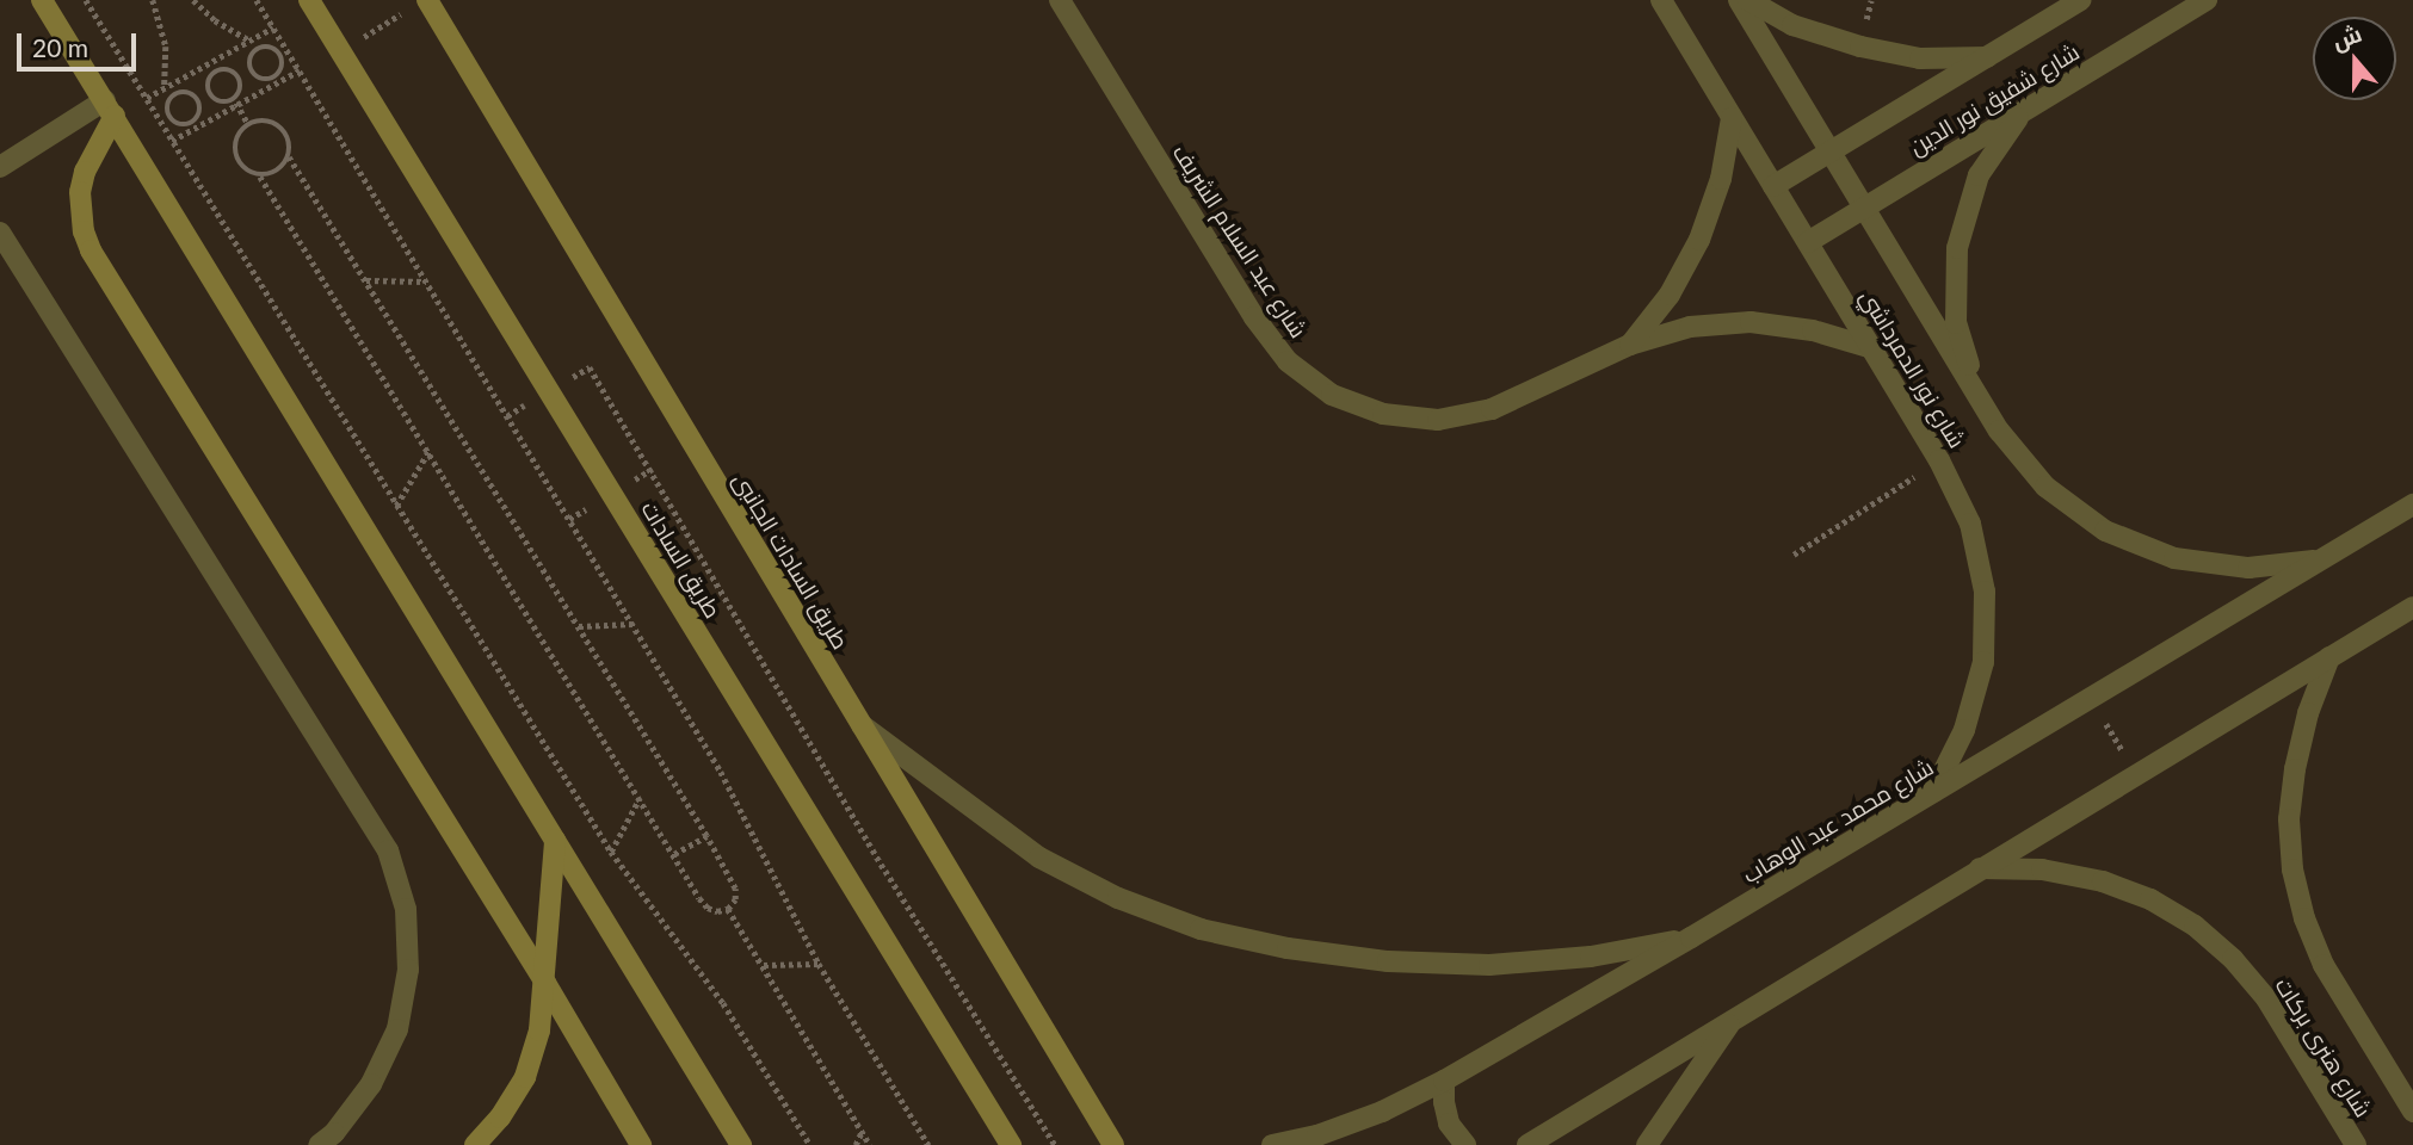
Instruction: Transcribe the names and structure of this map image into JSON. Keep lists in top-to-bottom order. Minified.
{"streets":{"street":["شارع شفيق نور الدين","شارع عبد السلام الشريف","شارع نور الدمرداشي","طريق السادات","طريق السادات الجانبى","شارع محمد عبد الوهاب","شارع هنرى بركات"]},"crossings":[["شارع شفيق نور الدين","شارع نور الدمرداشي"],["شارع عبد السلام الشريف","شارع نور الدمرداشي"],["شارع نور الدمرداشي","شارع محمد عبد الوهاب"]],"scale_bar":"20 m","north":"top"}
